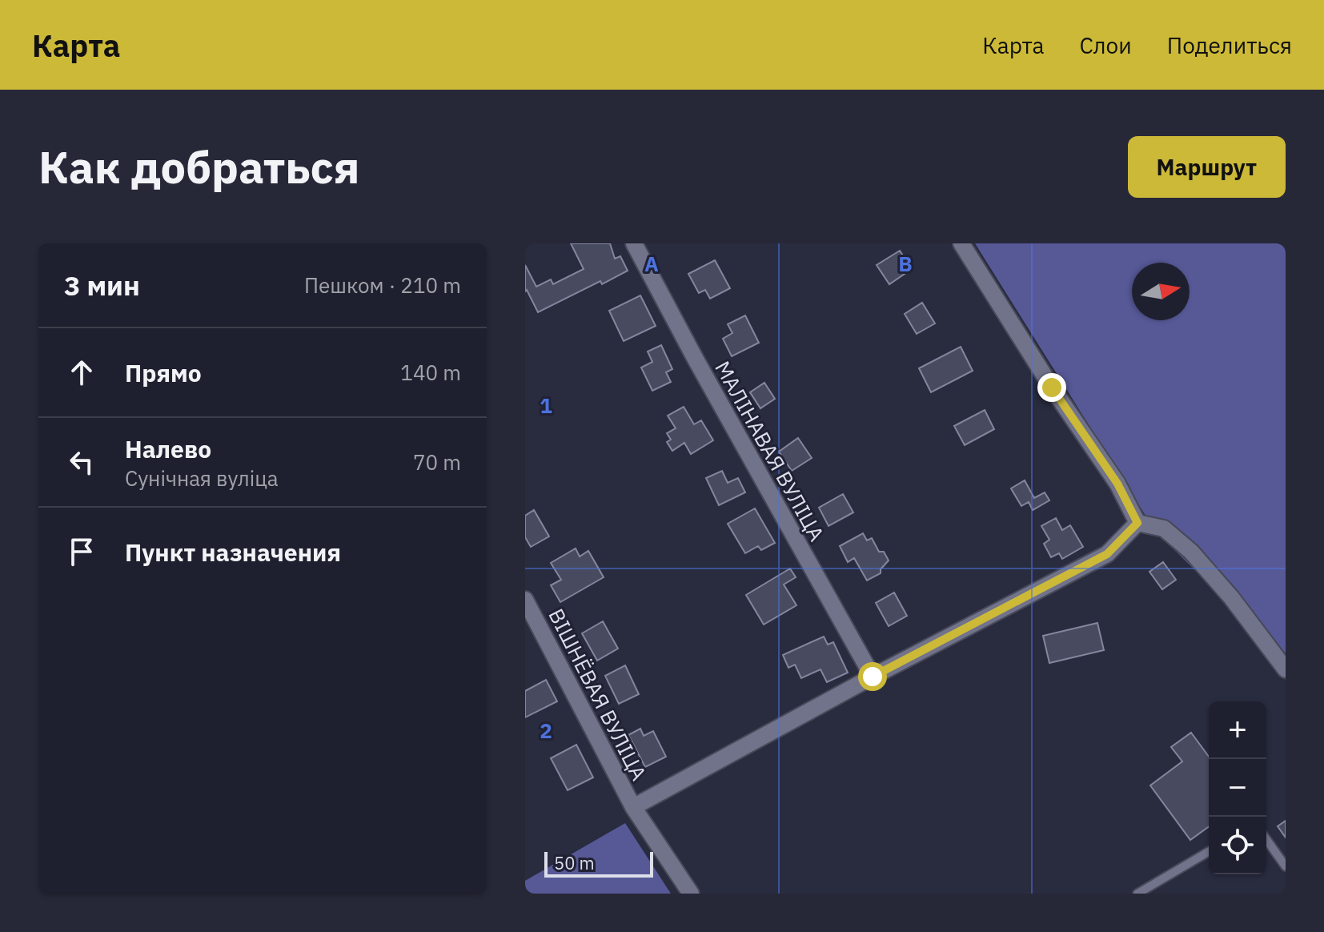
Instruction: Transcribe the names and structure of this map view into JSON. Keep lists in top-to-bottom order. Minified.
{"streets":{"street":["МАЛІНАВАЯ ВУЛІЦА","ВІШНЁВАЯ ВУЛІЦА"]},"scale_bar":"50 m","north":"right","page":{"header":"Карта","nav":["Карта","Слои","Поделиться"],"buttons":"Маршрут","title":"Как добраться","heading":["3 мин","Пешком · 210 m"],"list":[["Прямо","140 m"],["Налево","Сунічная вуліца","70 m"],"Пункт назначения"],"map_buttons":["+","−"],"scale":"50 m"},"grid":{"columns":["A","B"],"rows":["1","2"]}}
